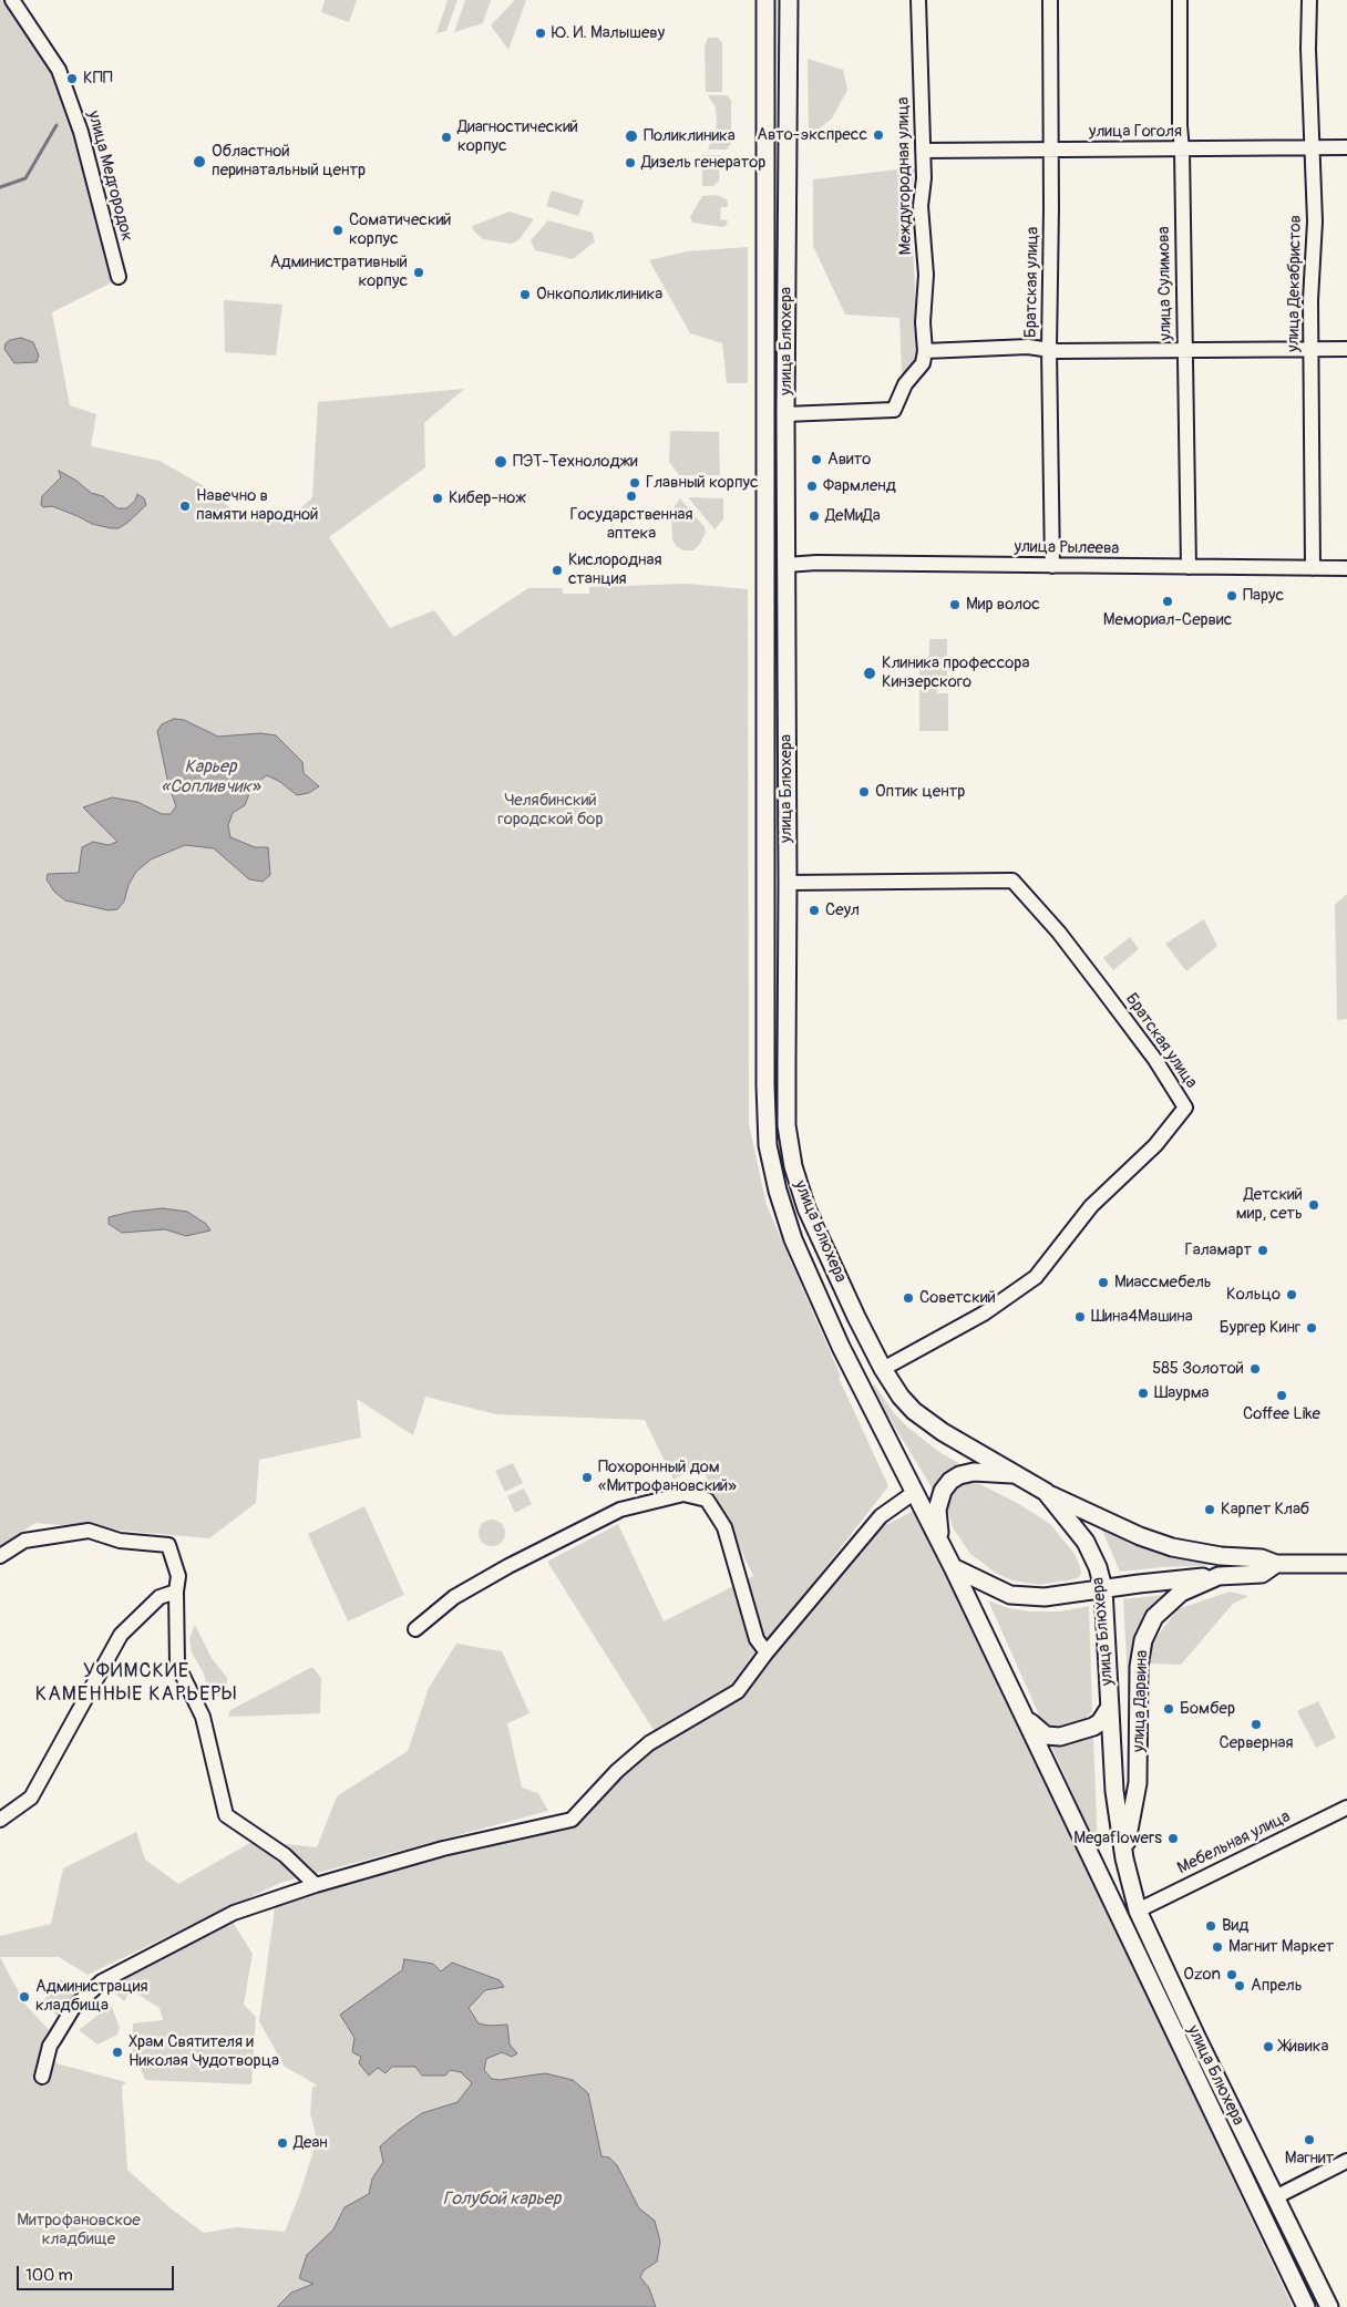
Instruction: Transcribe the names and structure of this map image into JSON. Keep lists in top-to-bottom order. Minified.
{"streets":{"main road":["улица Блюхера","улица Дарвина"],"street":["улица Гоголя","улица Медгородок","Междугородная улица","Братская улица","улица Сулимова","улица Декабристов","улица Рылеева","Мебельная улица"]},"crossings":[["улица Гоголя","Междугородная улица"],["улица Гоголя","Братская улица"],["улица Гоголя","улица Сулимова"],["улица Гоголя","улица Декабристов"],["Братская улица","улица Блюхера"],["Братская улица","улица Рылеева"],["улица Сулимова","улица Рылеева"],["улица Декабристов","улица Рылеева"],["улица Блюхера","улица Рылеева"],["улица Блюхера","улица Дарвина"],["улица Блюхера","Мебельная улица"]],"districts":["УФИМСКИЕ КАМЕННЫЕ КАРЬЕРЫ"],"water":["Карьер «Сопливчик»","Голубой карьер"],"parks":["Челябинский городской бор","Митрофановское кладбище"],"places":["Ю. И. Малышеву","КПП","Авто-экспресс","Поликлиника","Диагностический корпус","Областной перинатальный центр","Дизель генератор","Соматический корпус","Административный корпус","Онкополиклиника","Авито","ПЭТ-Технолоджи","Главный корпус","Фармленд","Государственная аптека","Кибер-нож","Навечно в памяти народной","ДеМиДа","Кислородная станция","Парус","Мемориал-Сервис","Мир волос","Клиника профессора Кинзерского","Оптик центр","Сеул","Детский мир, сеть","Галамарт","Миассмебель","Кольцо","Советский","Шина4Машина","Бургер Кинг","585 Золотой","Шаурма","Coffee Like","Похоронный дом «Митрофановский»","Карпет Клаб","Бомбер","Серверная","Megaflowers","Вид","Магнит Маркет","Ozon","Апрель","Администрация кладбища","Живика","Храм Святителя и Николая Чудотворца","Магнит","Деан"],"scale_bar":"100 m"}
